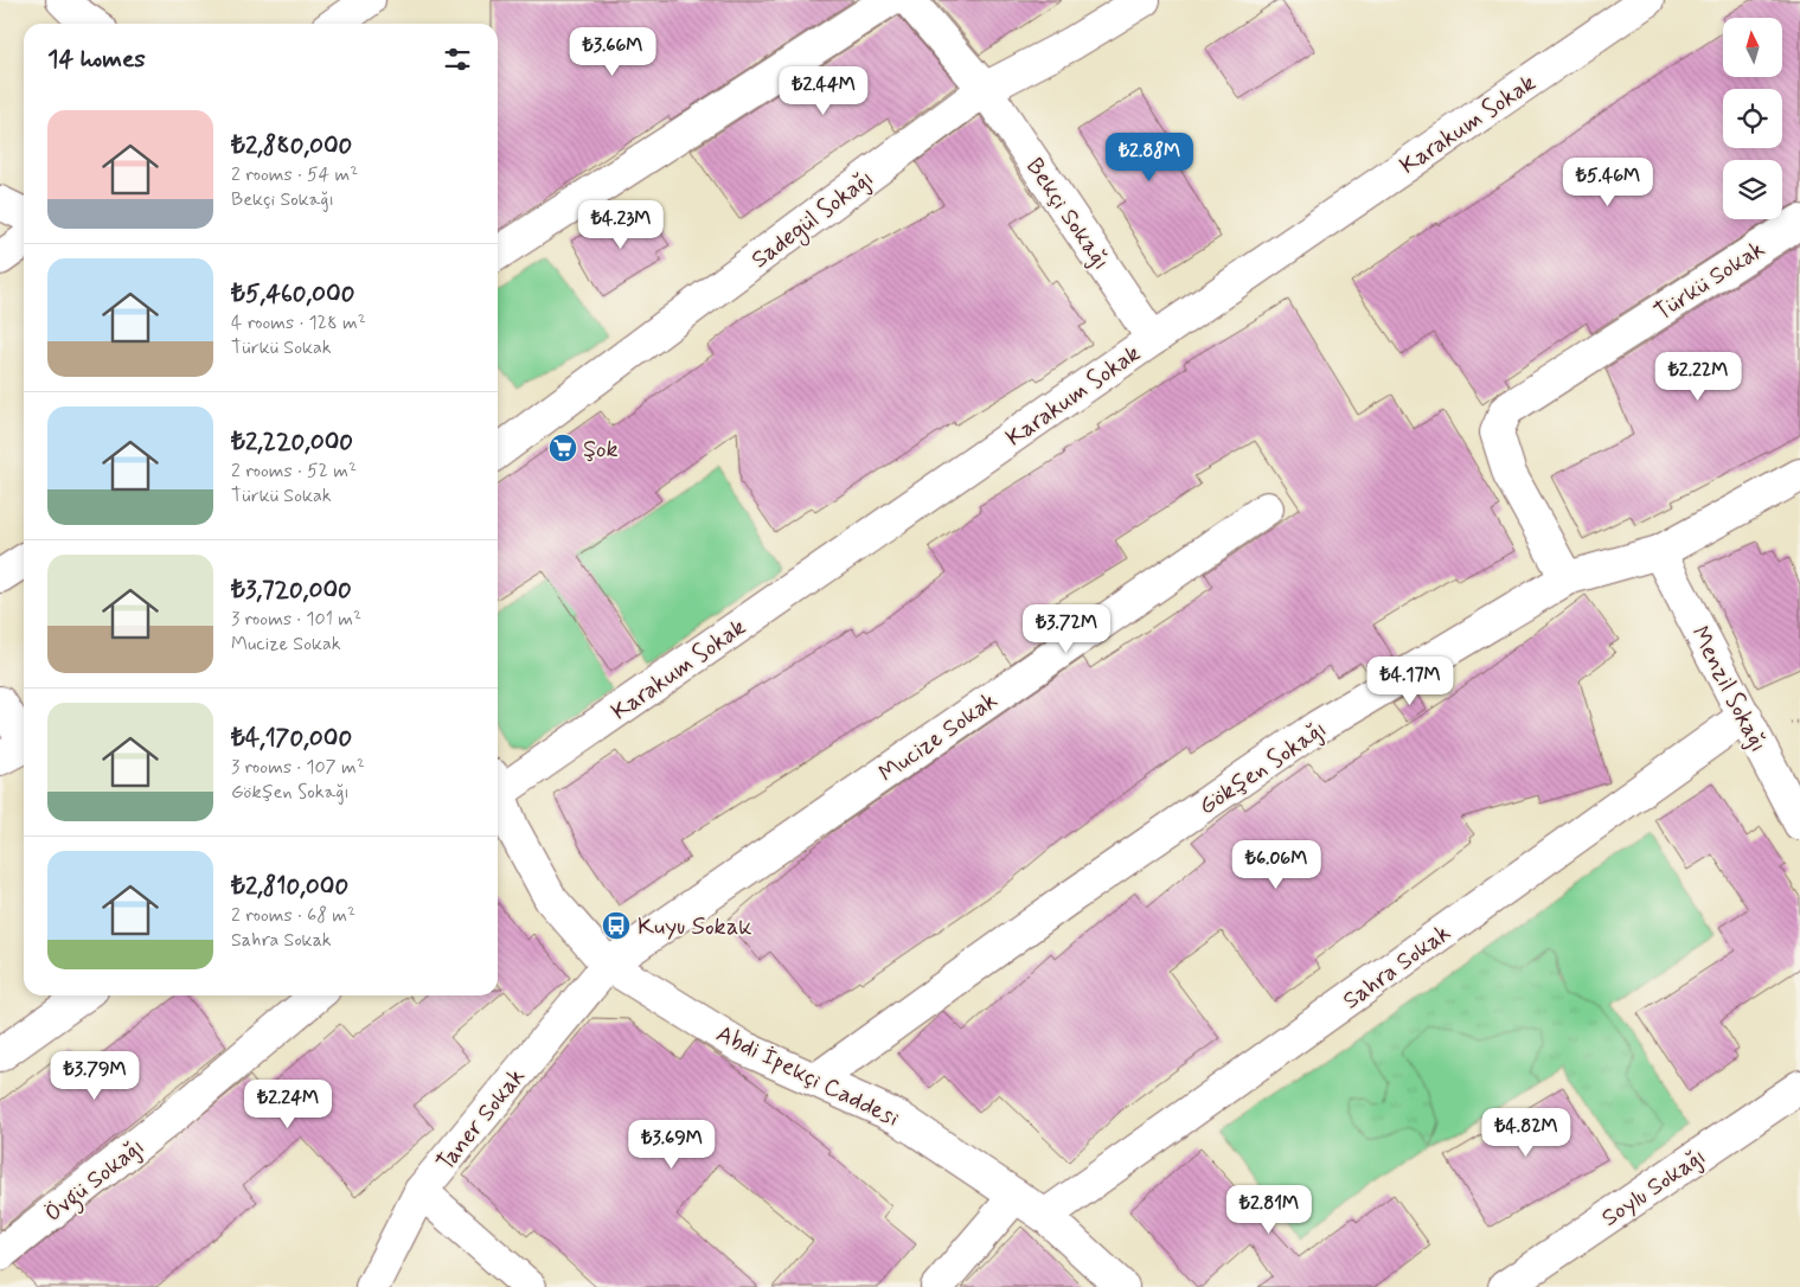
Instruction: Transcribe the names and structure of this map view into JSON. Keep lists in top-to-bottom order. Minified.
{"streets":{"street":["Karakum Sokak","Bekçi Sokağı","Sadegül Sokağı","Türkü Sokak","Menzil Sokağı","Mucize Sokak","Gökşen Sokağı","Sahra Sokak","Abdi İpekçi Caddesi","Taner Sokak","Övgü Sokağı","Soylu Sokağı"]},"crossings":[["Karakum Sokak","Bekçi Sokağı"],["Bekçi Sokağı","Sadegül Sokağı"],["Türkü Sokak","Gökşen Sokağı"],["Menzil Sokağı","Gökşen Sokağı"],["Menzil Sokağı","Sahra Sokak"],["Mucize Sokak","Abdi İpekçi Caddesi"],["Mucize Sokak","Taner Sokak"],["Gökşen Sokağı","Abdi İpekçi Caddesi"],["Sahra Sokak","Abdi İpekçi Caddesi"],["Abdi İpekçi Caddesi","Taner Sokak"]],"places":{"supermarket":["Şok"],"bus stop":["Kuyu Sokak"]},"north":"top","page":{"heading":"14 homes","price":["₺3.66M","₺2.44M","₺2.88M","₺5.46M","₺4.23M","₺2.22M","₺3.72M","₺4.17M","₺6.06M","₺3.79M","₺2.24M","₺4.82M","₺3.69M","₺2.81M"],"list":[{"name":"₺2,880,000","note":"2 rooms · 54 m² · Bekçi Sokağı"},{"name":"₺5,460,000","note":"4 rooms · 128 m² · Türkü Sokak"},{"name":"₺2,220,000","note":"2 rooms · 52 m² · Türkü Sokak"},{"name":"₺3,720,000","note":"3 rooms · 101 m² · Mucize Sokak"},{"name":"₺4,170,000","note":"3 rooms · 107 m² · Gökşen Sokağı"},{"name":"₺2,810,000","note":"2 rooms · 68 m² · Sahra Sokak"}]}}
